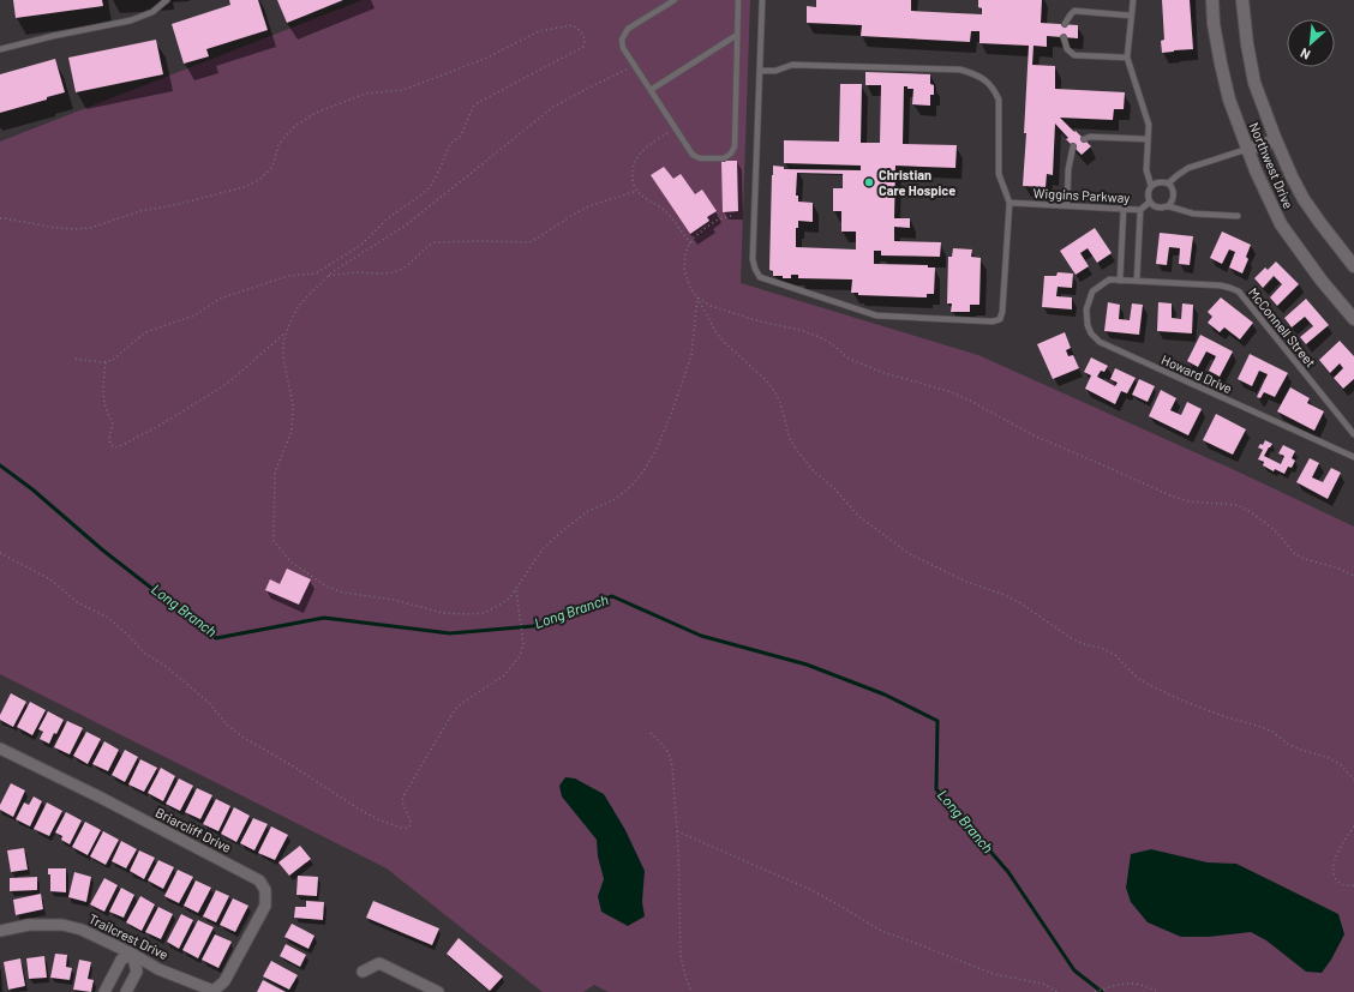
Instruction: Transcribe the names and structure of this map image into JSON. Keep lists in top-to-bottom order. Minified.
{"streets":{"main road":["Northwest Drive"],"street":["Briarcliff Drive","Trailcrest Drive"],"lane":["Wiggins Parkway","McConnell Street","Howard Drive"]},"crossings":[["McConnell Street","Howard Drive"],["Briarcliff Drive","Trailcrest Drive"]],"water":["Long Branch"],"places":["Christian Care Hospice"],"north":"bottom left"}
